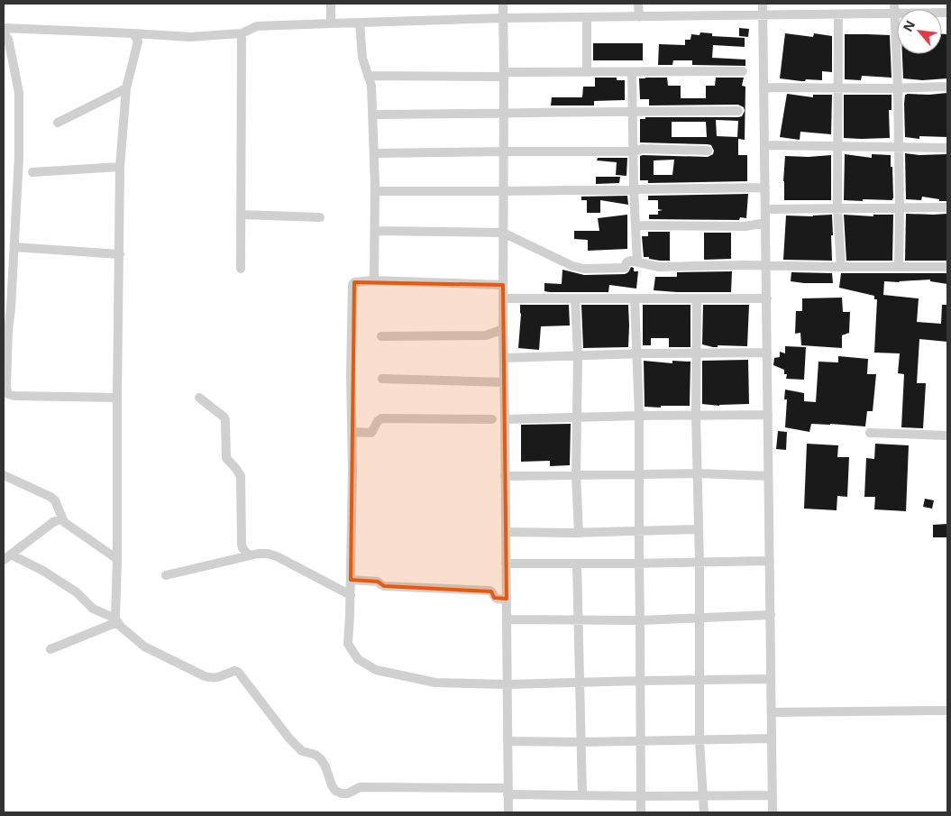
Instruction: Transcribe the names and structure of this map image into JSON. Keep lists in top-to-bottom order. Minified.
{"north":"top left"}
